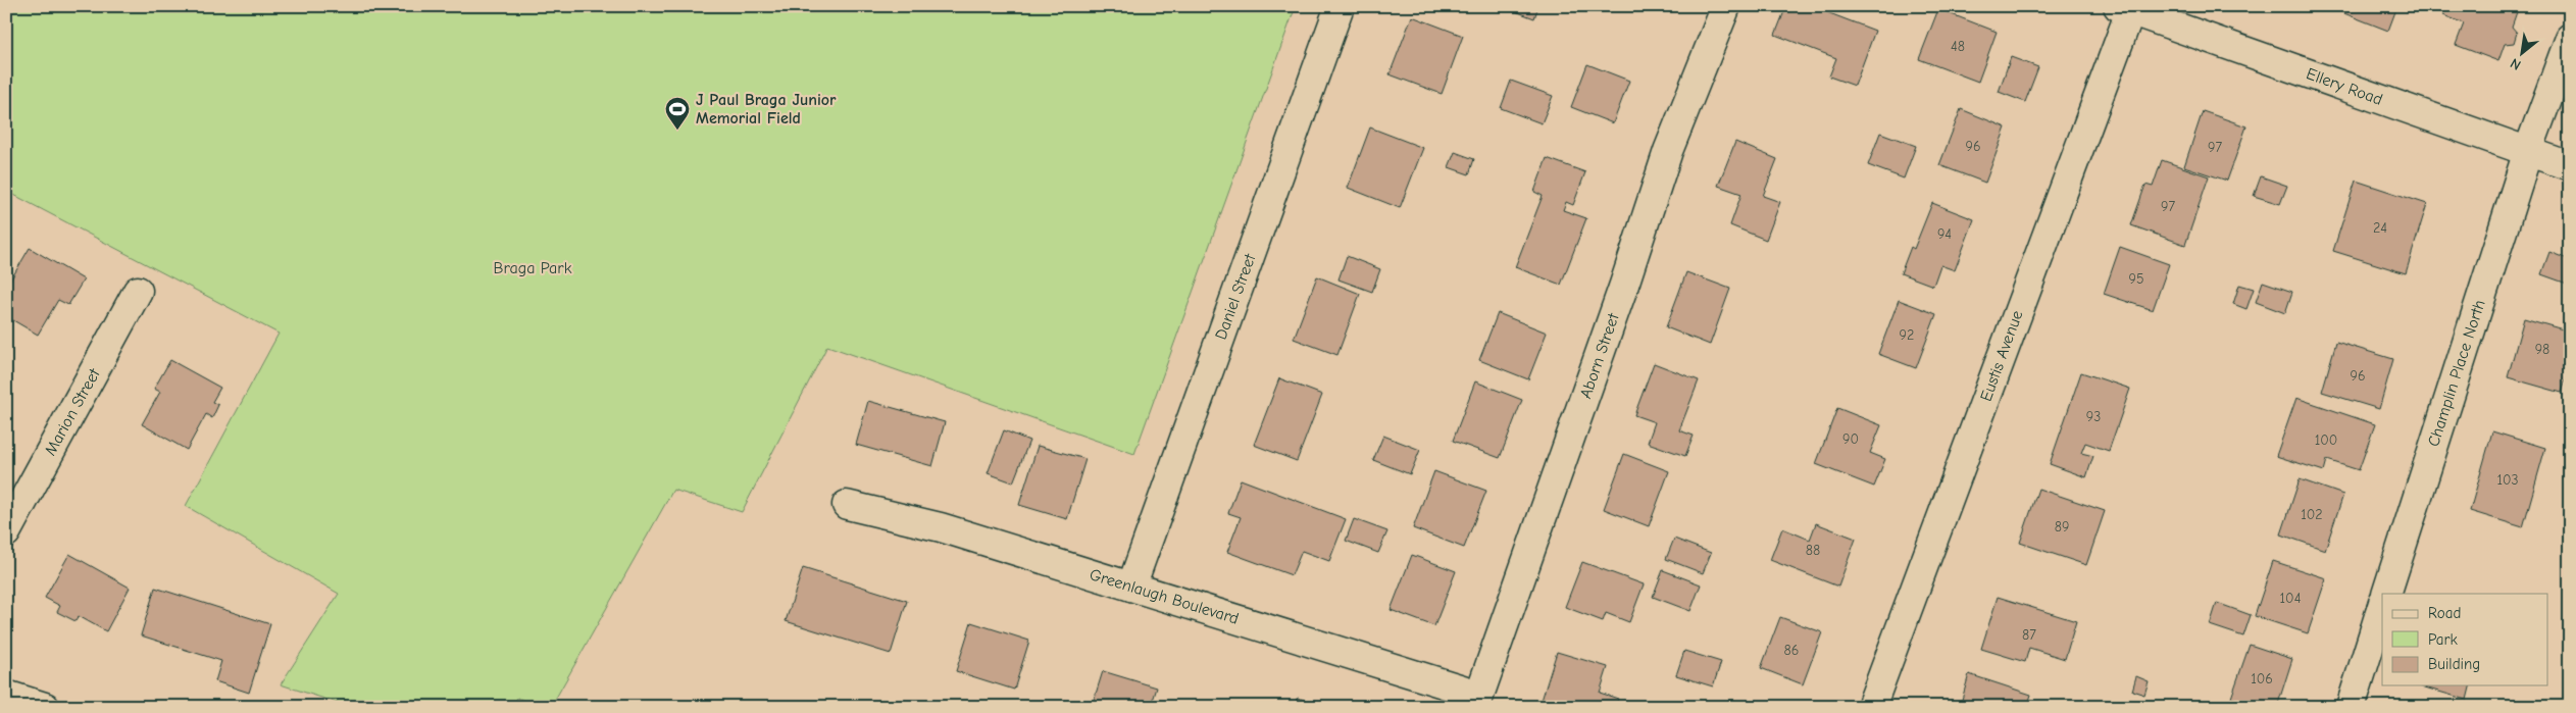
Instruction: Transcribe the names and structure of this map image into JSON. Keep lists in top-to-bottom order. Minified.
{"streets":{"street":["Ellery Road","Daniel Street","Aborn Street","Eustis Avenue","Champlin Place North","Marion Street","Greenlaugh Boulevard"]},"crossings":[["Ellery Road","Eustis Avenue"],["Ellery Road","Champlin Place North"],["Daniel Street","Greenlaugh Boulevard"],["Aborn Street","Greenlaugh Boulevard"]],"parks":["Braga Park"],"places":{"sports":["J Paul Braga Junior Memorial Field"]},"house_numbers":["48","96","97","97","24","94","95","92","98","96","93","90","100","103","102","89","88","104","87","86","106"],"legend":["Road","Park","Building"],"north":"bottom left"}
